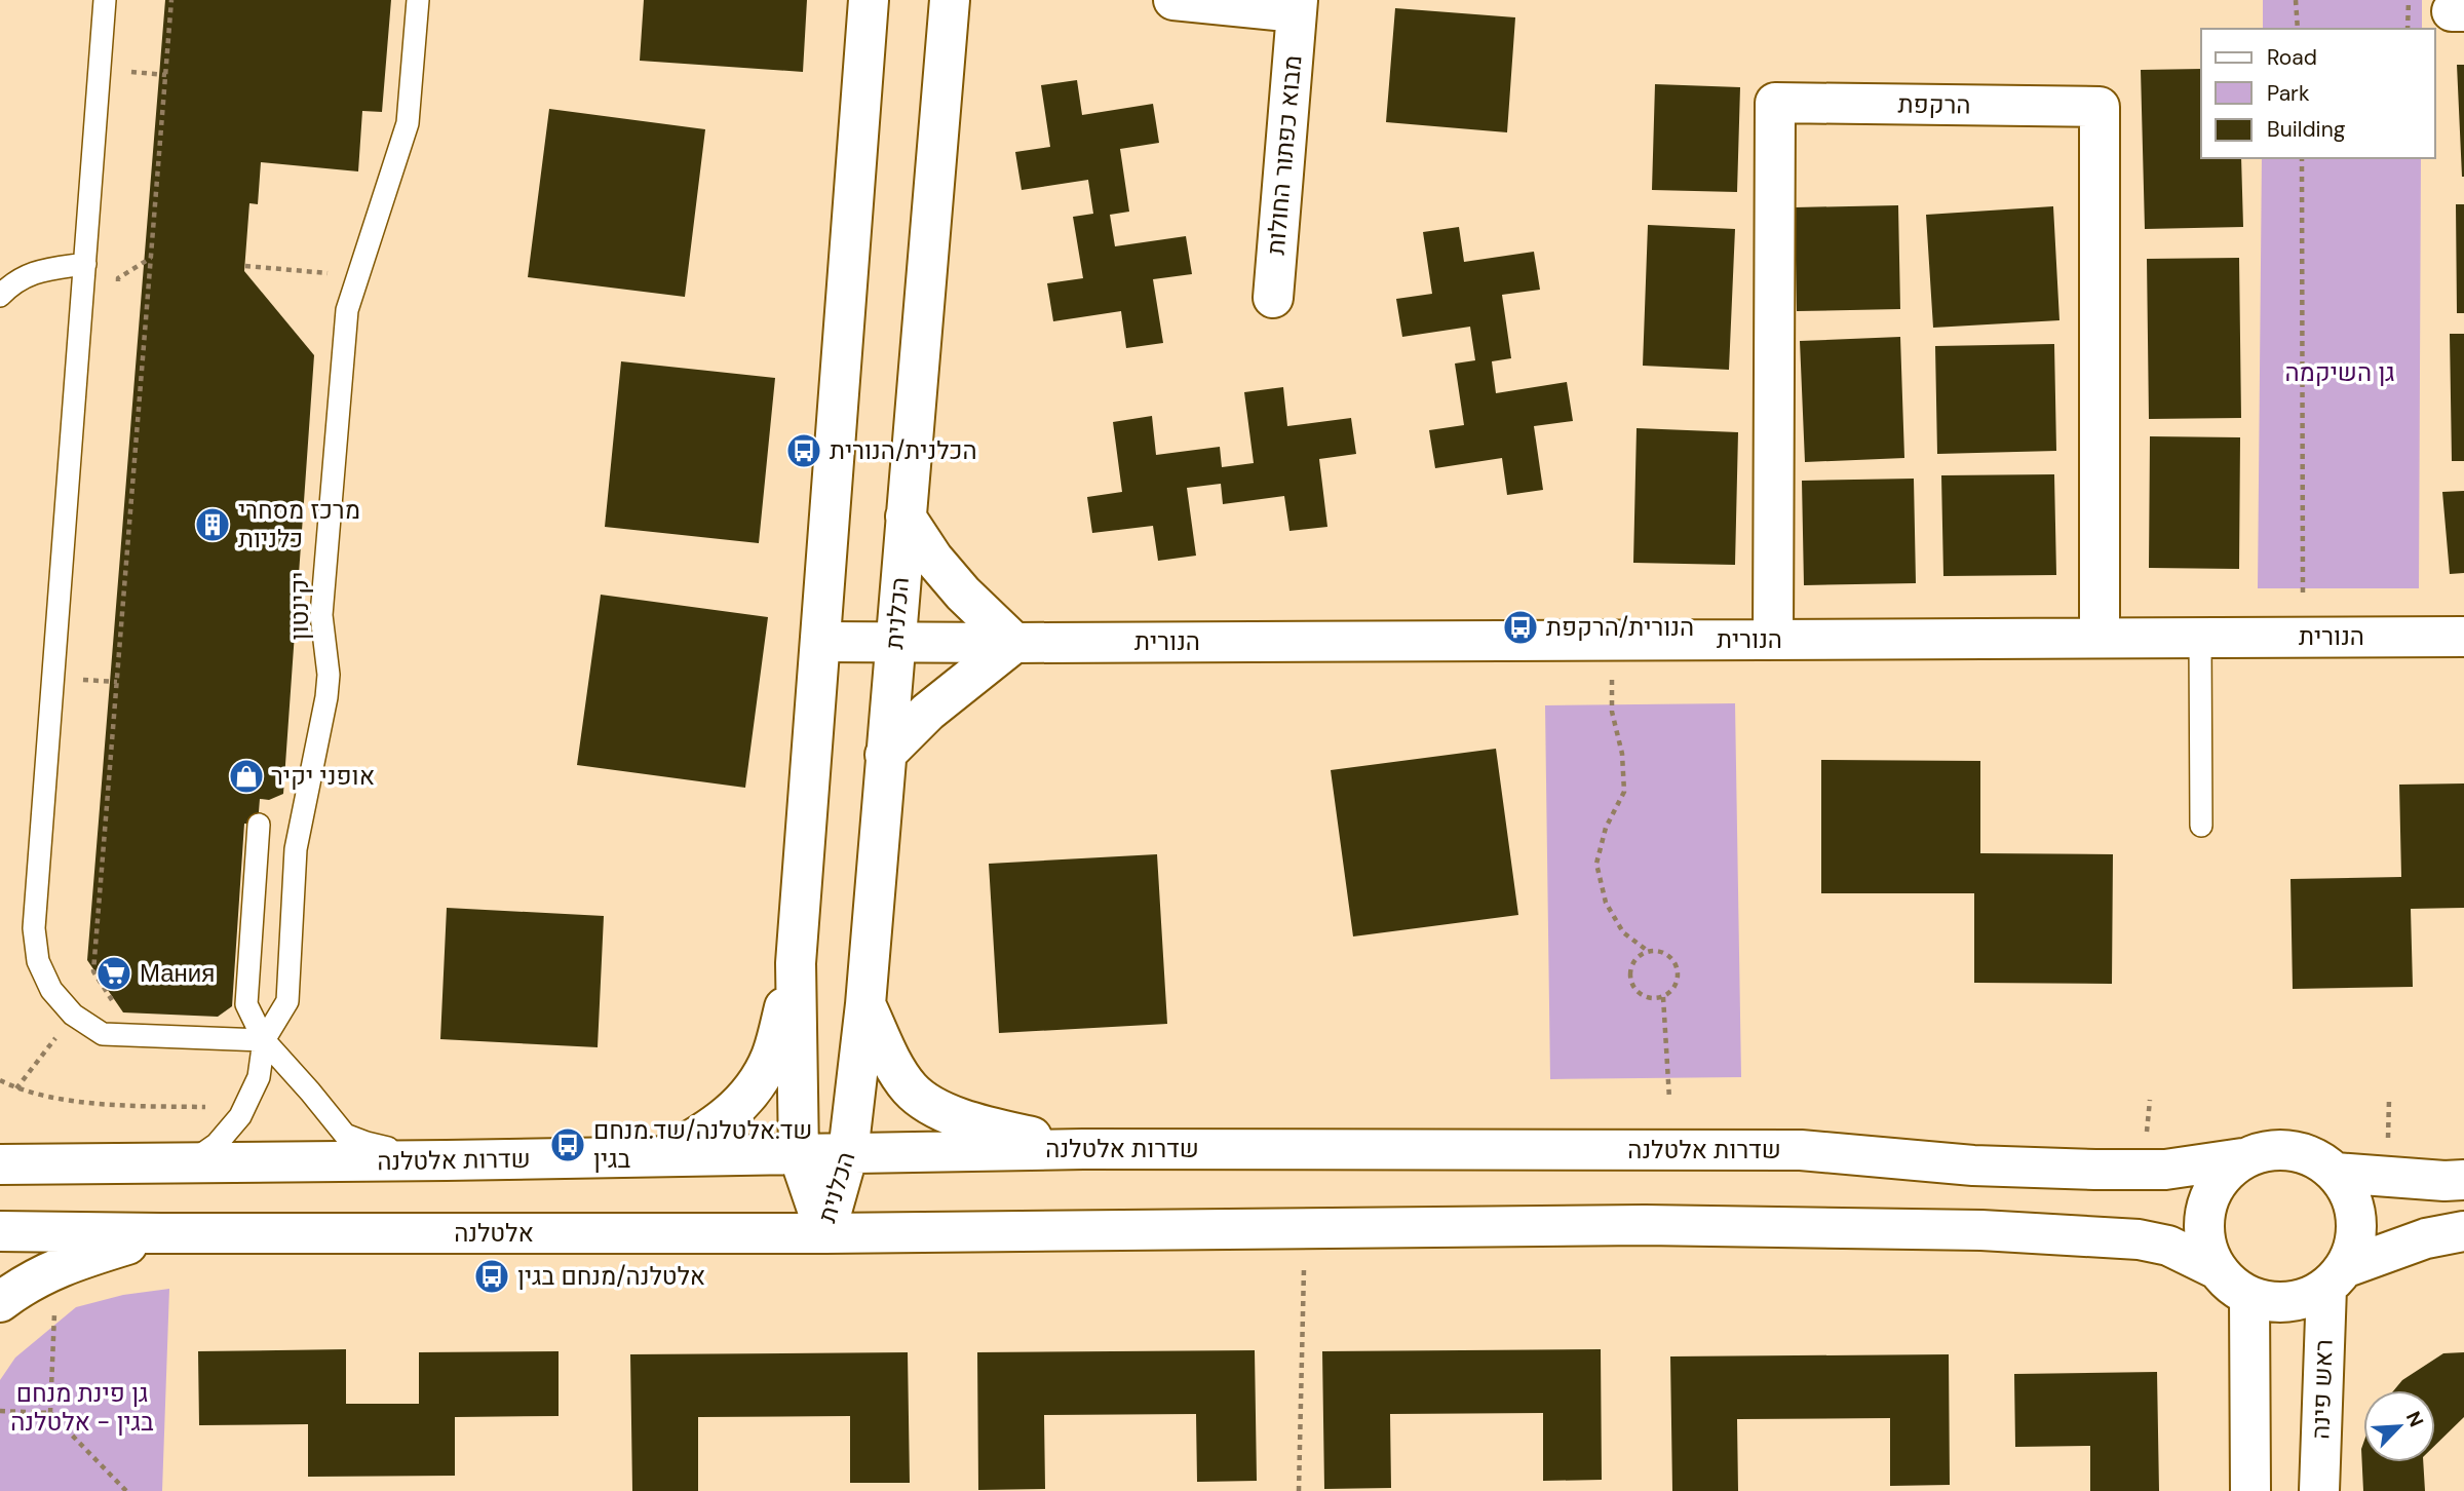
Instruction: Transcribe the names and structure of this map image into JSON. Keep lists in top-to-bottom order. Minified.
{"streets":{"street":["הרקפת","מבוא כפתור החולות","הכלנית","הנורית","שדרות אלטלנה","אלטלנה","ראש פינה"],"lane":["יקינטון"]},"crossings":[["הרקפת","הנורית"],["הכלנית","הנורית"],["הכלנית","שדרות אלטלנה"],["הכלנית","אלטלנה"],["שדרות אלטלנה","ראש פינה"]],"parks":["גן השיקמה","גן פינת מנחם בגין - אלטלנה"],"places":{"bus stop":["הכלנית/הנורית","הנורית/הרקפת","שד.אלטלנה/שד.מנחם בגין","אלטלנה/מנחם בגין"],"building":["מרכז מסחרי כלניות"],"shop":["אופני יקיר"],"supermarket":["Мания"]},"legend":["Road","Park","Building"],"north":"top right"}
